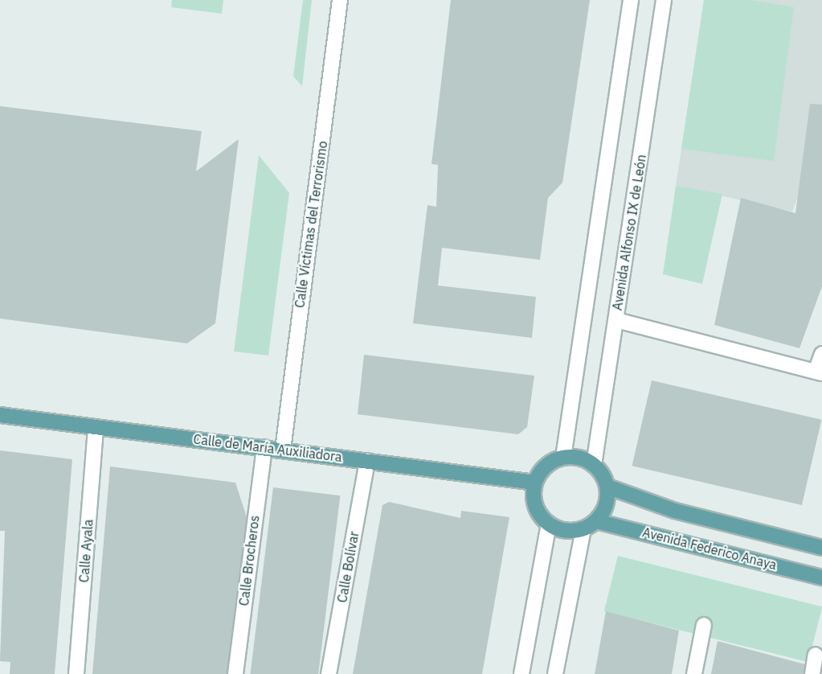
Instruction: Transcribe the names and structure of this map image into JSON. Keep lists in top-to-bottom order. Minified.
{"streets":{"main road":["Calle de María Auxiliadora","Avenida Federico Anaya"],"street":["Calle Víctimas del Terrorismo","Avenida Alfonso IX de León","Calle Ayala","Calle Brocheros","Calle Bolívar"]},"crossings":[["Calle Víctimas del Terrorismo","Calle de María Auxiliadora"],["Avenida Alfonso IX de León","Calle de María Auxiliadora"],["Avenida Alfonso IX de León","Avenida Federico Anaya"],["Calle de María Auxiliadora","Avenida Federico Anaya"],["Calle de María Auxiliadora","Calle Ayala"],["Calle de María Auxiliadora","Calle Brocheros"],["Calle de María Auxiliadora","Calle Bolívar"]]}
